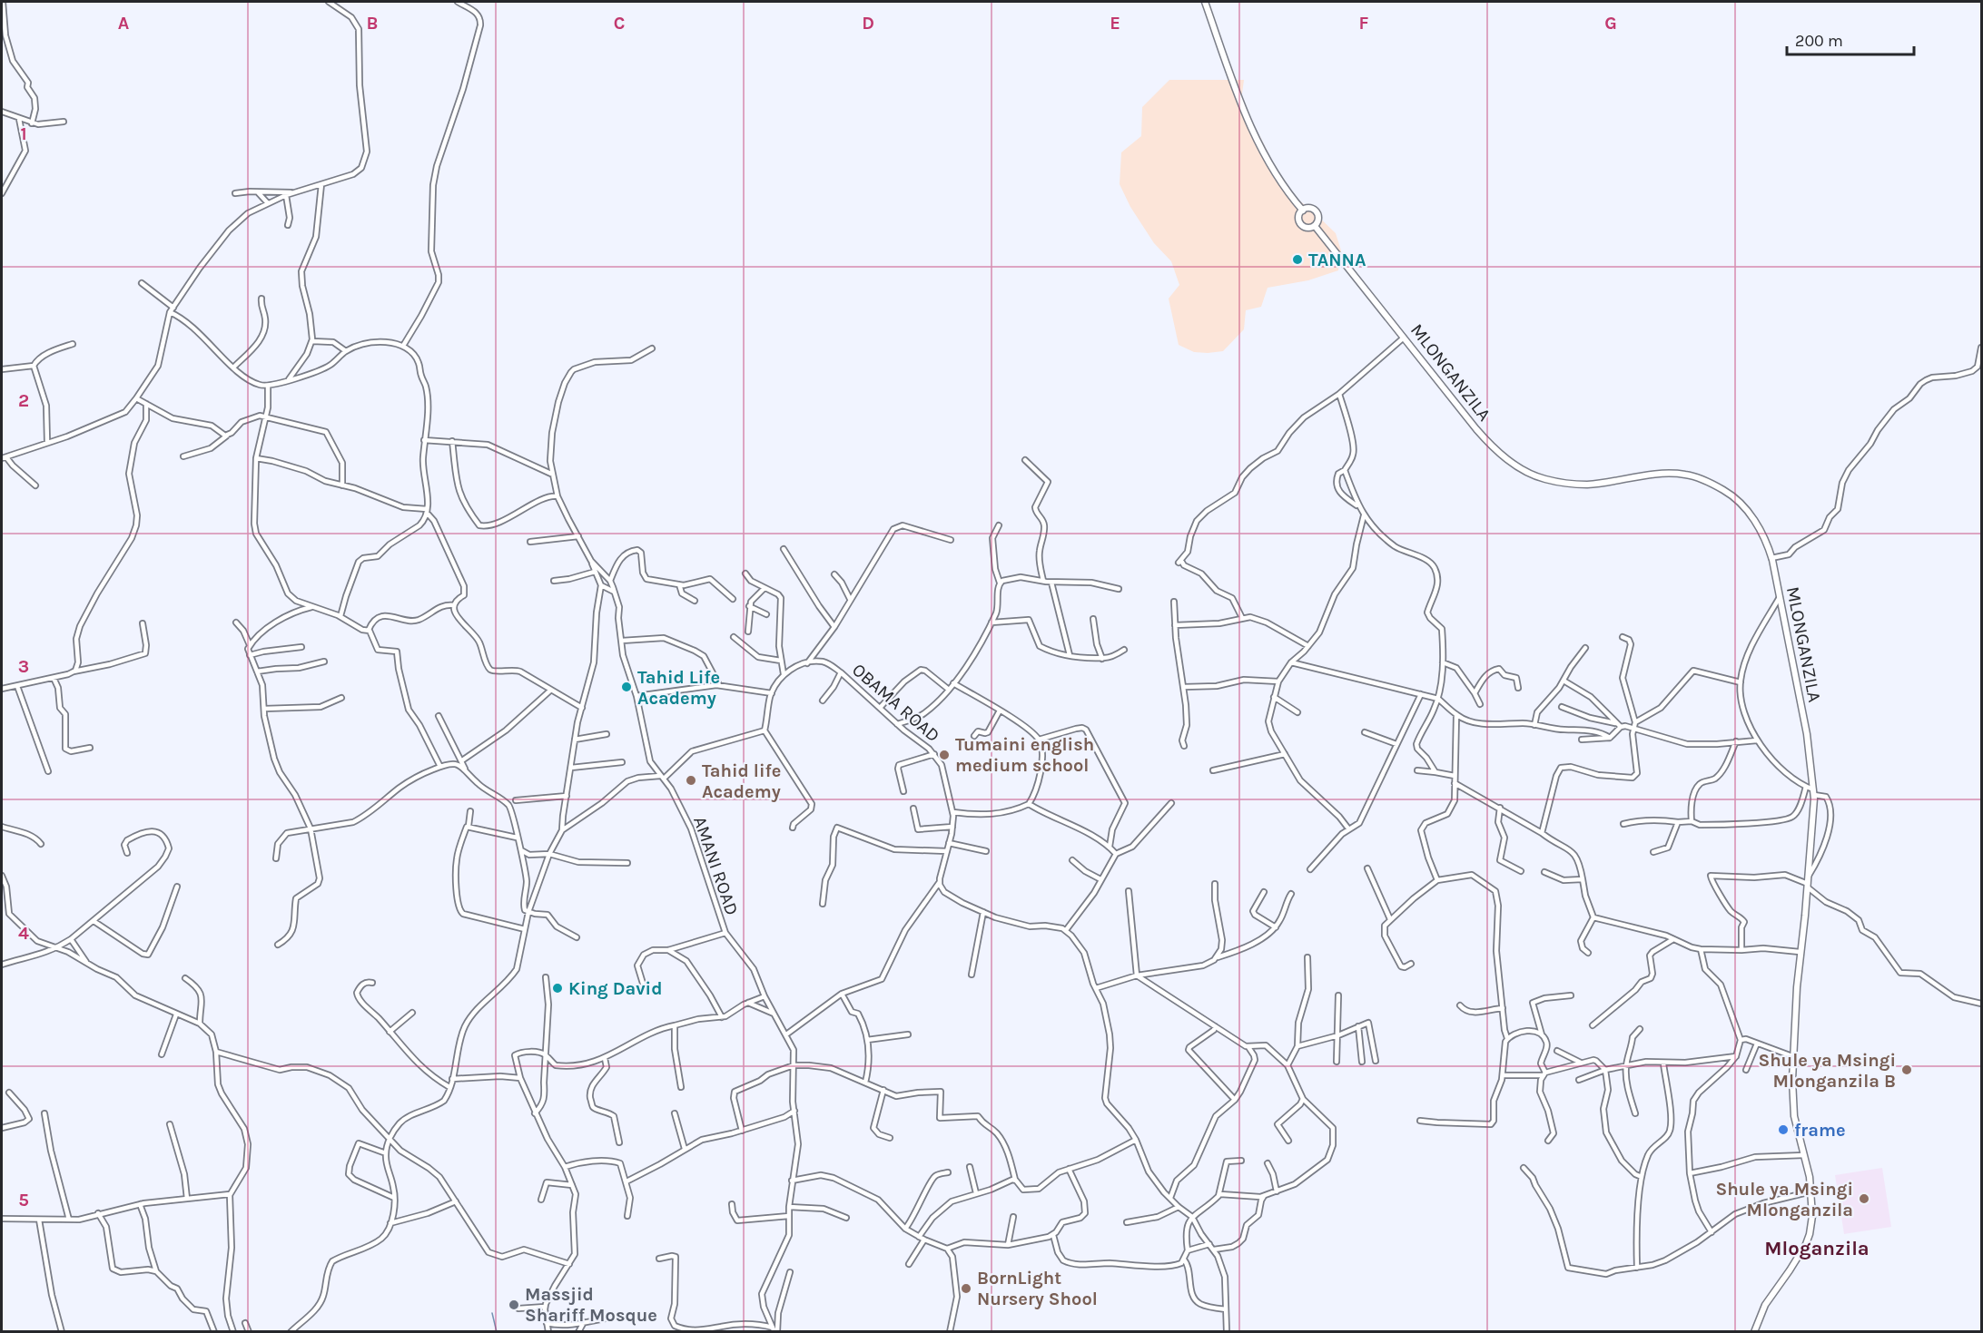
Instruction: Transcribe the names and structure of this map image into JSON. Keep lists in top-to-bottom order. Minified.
{"streets":{"street":["MLONGANZILA","OBAMA ROAD","AMANI ROAD"]},"districts":["Mloganzila"],"places":["TANNA","Tahid Life Academy","Tumaini english medium school","Tahid life Academy","King David","Shule ya Msingi Mlonganzila B","frame","Shule ya Msingi Mlonganzila","BornLight Nursery Shool","Massjid Shariff Mosque"],"scale_bar":"200 m","grid":{"columns":["A","B","C","D","E","F","G"],"rows":["1","2","3","4","5"]}}
